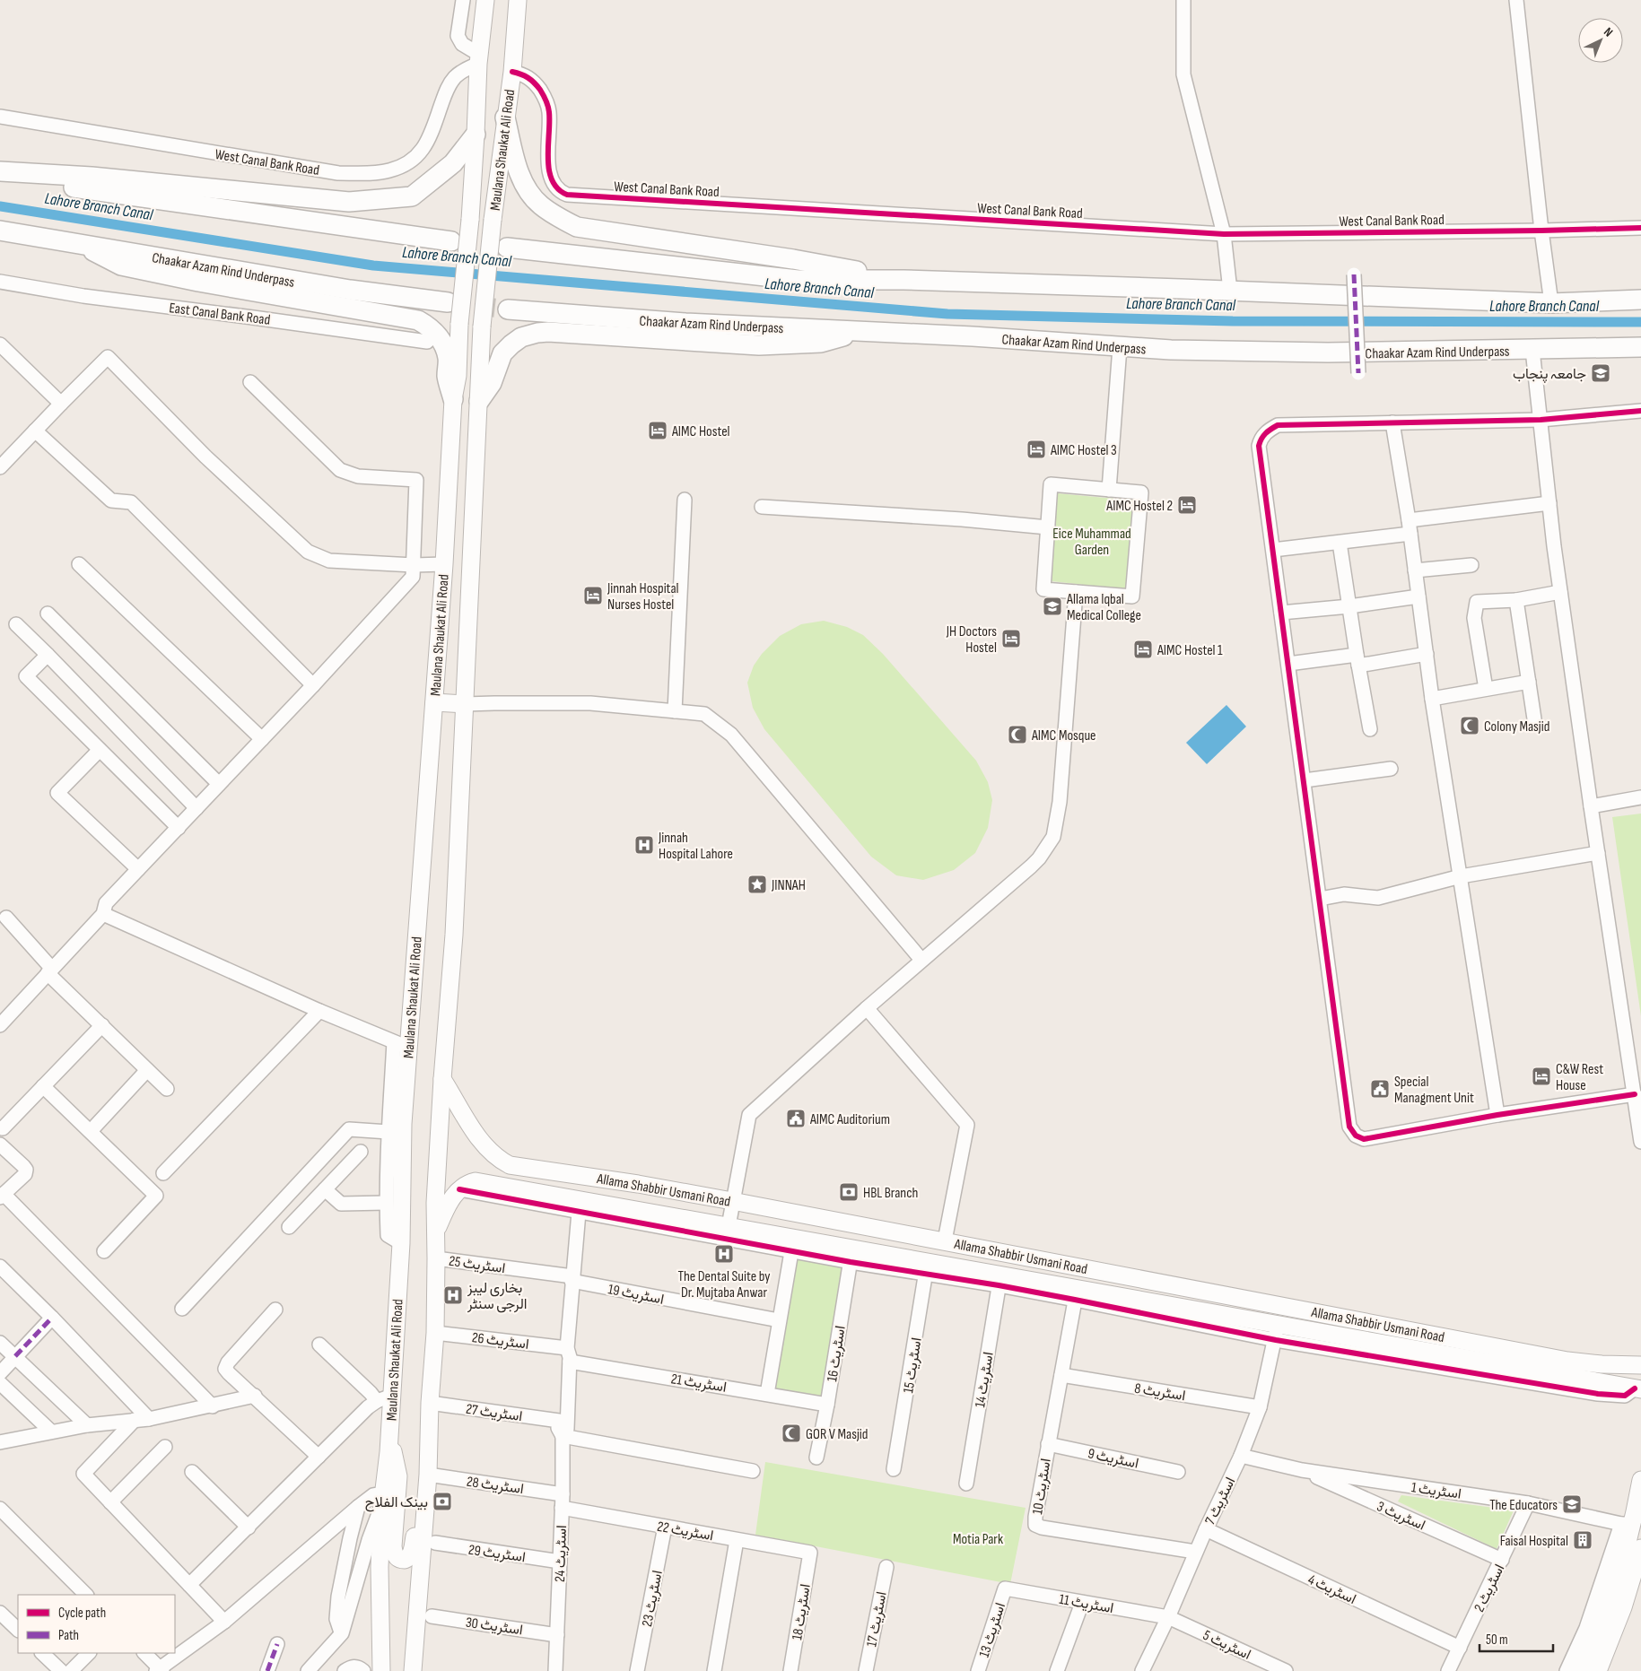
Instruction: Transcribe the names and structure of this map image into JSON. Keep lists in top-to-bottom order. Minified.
{"streets":{"highway":["Chaakar Azam Rind Underpass"],"main road":["Maulana Shaukat Ali Road","Allama Shabbir Usmani Road"],"street":["West Canal Bank Road","East Canal Bank Road","اسٹریٹ 25","اسٹریٹ 19","اسٹریٹ 26","اسٹریٹ 16","اسٹریٹ 15","اسٹریٹ 14","اسٹریٹ 21","اسٹریٹ 8","اسٹریٹ 27","اسٹریٹ 9","اسٹریٹ 28","اسٹریٹ 10","اسٹریٹ 1","اسٹریٹ 7","اسٹریٹ 3","اسٹریٹ 22","اسٹریٹ 29","اسٹریٹ 24","اسٹریٹ 2","اسٹریٹ 4","اسٹریٹ 23","اسٹریٹ 11","اسٹریٹ 18","اسٹریٹ 17","اسٹریٹ 30","اسٹریٹ 13","اسٹریٹ 5"]},"crossings":[["Maulana Shaukat Ali Road","West Canal Bank Road"],["Maulana Shaukat Ali Road","Allama Shabbir Usmani Road"],["Maulana Shaukat Ali Road","اسٹریٹ 25"],["Maulana Shaukat Ali Road","اسٹریٹ 26"],["Maulana Shaukat Ali Road","اسٹریٹ 27"],["Maulana Shaukat Ali Road","اسٹریٹ 28"],["Allama Shabbir Usmani Road","اسٹریٹ 16"],["Allama Shabbir Usmani Road","اسٹریٹ 15"],["Allama Shabbir Usmani Road","اسٹریٹ 14"],["Allama Shabbir Usmani Road","اسٹریٹ 10"],["Allama Shabbir Usmani Road","اسٹریٹ 7"],["Allama Shabbir Usmani Road","اسٹریٹ 24"],["اسٹریٹ 25","اسٹریٹ 19"],["اسٹریٹ 25","اسٹریٹ 24"],["اسٹریٹ 19","اسٹریٹ 24"],["اسٹریٹ 26","اسٹریٹ 24"],["اسٹریٹ 16","اسٹریٹ 21"],["اسٹریٹ 21","اسٹریٹ 24"],["اسٹریٹ 8","اسٹریٹ 10"],["اسٹریٹ 8","اسٹریٹ 7"],["اسٹریٹ 27","اسٹریٹ 24"],["اسٹریٹ 9","اسٹریٹ 10"],["اسٹریٹ 28","اسٹریٹ 22"],["اسٹریٹ 28","اسٹریٹ 24"],["اسٹریٹ 10","اسٹریٹ 7"],["اسٹریٹ 1","اسٹریٹ 7"],["اسٹریٹ 1","اسٹریٹ 3"],["اسٹریٹ 1","اسٹریٹ 2"],["اسٹریٹ 7","اسٹریٹ 4"],["اسٹریٹ 7","اسٹریٹ 11"],["اسٹریٹ 7","اسٹریٹ 5"],["اسٹریٹ 3","اسٹریٹ 2"],["اسٹریٹ 22","اسٹریٹ 24"],["اسٹریٹ 22","اسٹریٹ 23"],["اسٹریٹ 22","اسٹریٹ 18"],["اسٹریٹ 29","اسٹریٹ 24"],["اسٹریٹ 24","اسٹریٹ 30"],["اسٹریٹ 2","اسٹریٹ 4"],["اسٹریٹ 11","اسٹریٹ 13"],["اسٹریٹ 11","اسٹریٹ 5"]],"water":["Lahore Branch Canal"],"parks":["Eice Muhammad Garden","Motia Park"],"places":{"school or university":["جامعہ پنجاب","Allama Iqbal Medical College","The Educators"],"hotel":["AIMC Hostel","AIMC Hostel 3","AIMC Hostel 2","Jinnah Hospital Nurses Hostel","JH Doctors Hostel","AIMC Hostel 1","C&W Rest House"],"mosque":["Colony Masjid","AIMC Mosque","GOR V Masjid"],"hospital":["Jinnah Hospital Lahore","The Dental Suite by Dr. Mujtaba Anwar","بخاری لیبز الرجی سنٹر"],"place":["JINNAH"],"public building":["Special Managment Unit","AIMC Auditorium"],"bank":["HBL Branch","بینک الفلاح"],"building":["Faisal Hospital"]},"legend":["Cycle path","Path"],"scale_bar":"50 m","north":"top right"}
